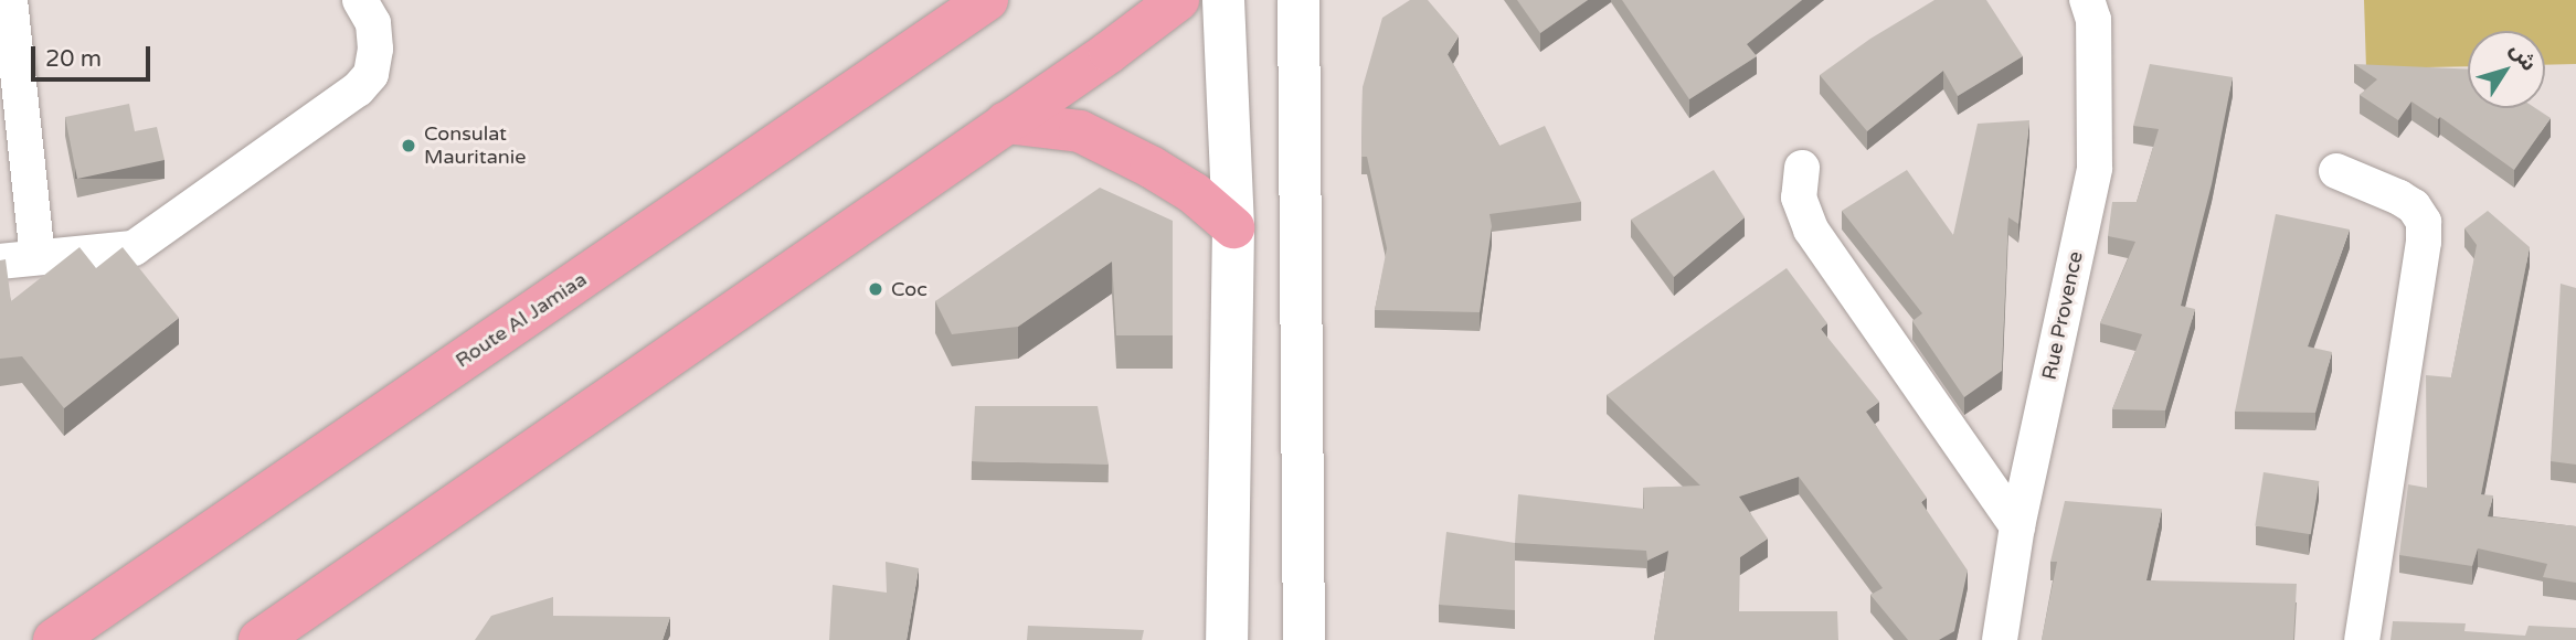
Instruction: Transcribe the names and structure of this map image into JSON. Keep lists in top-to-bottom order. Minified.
{"streets":{"main road":["Route Al Jamiaa"],"street":["Rue Provence"]},"places":["Consulat Mauritanie","Coc"],"scale_bar":"20 m","north":"top right"}
